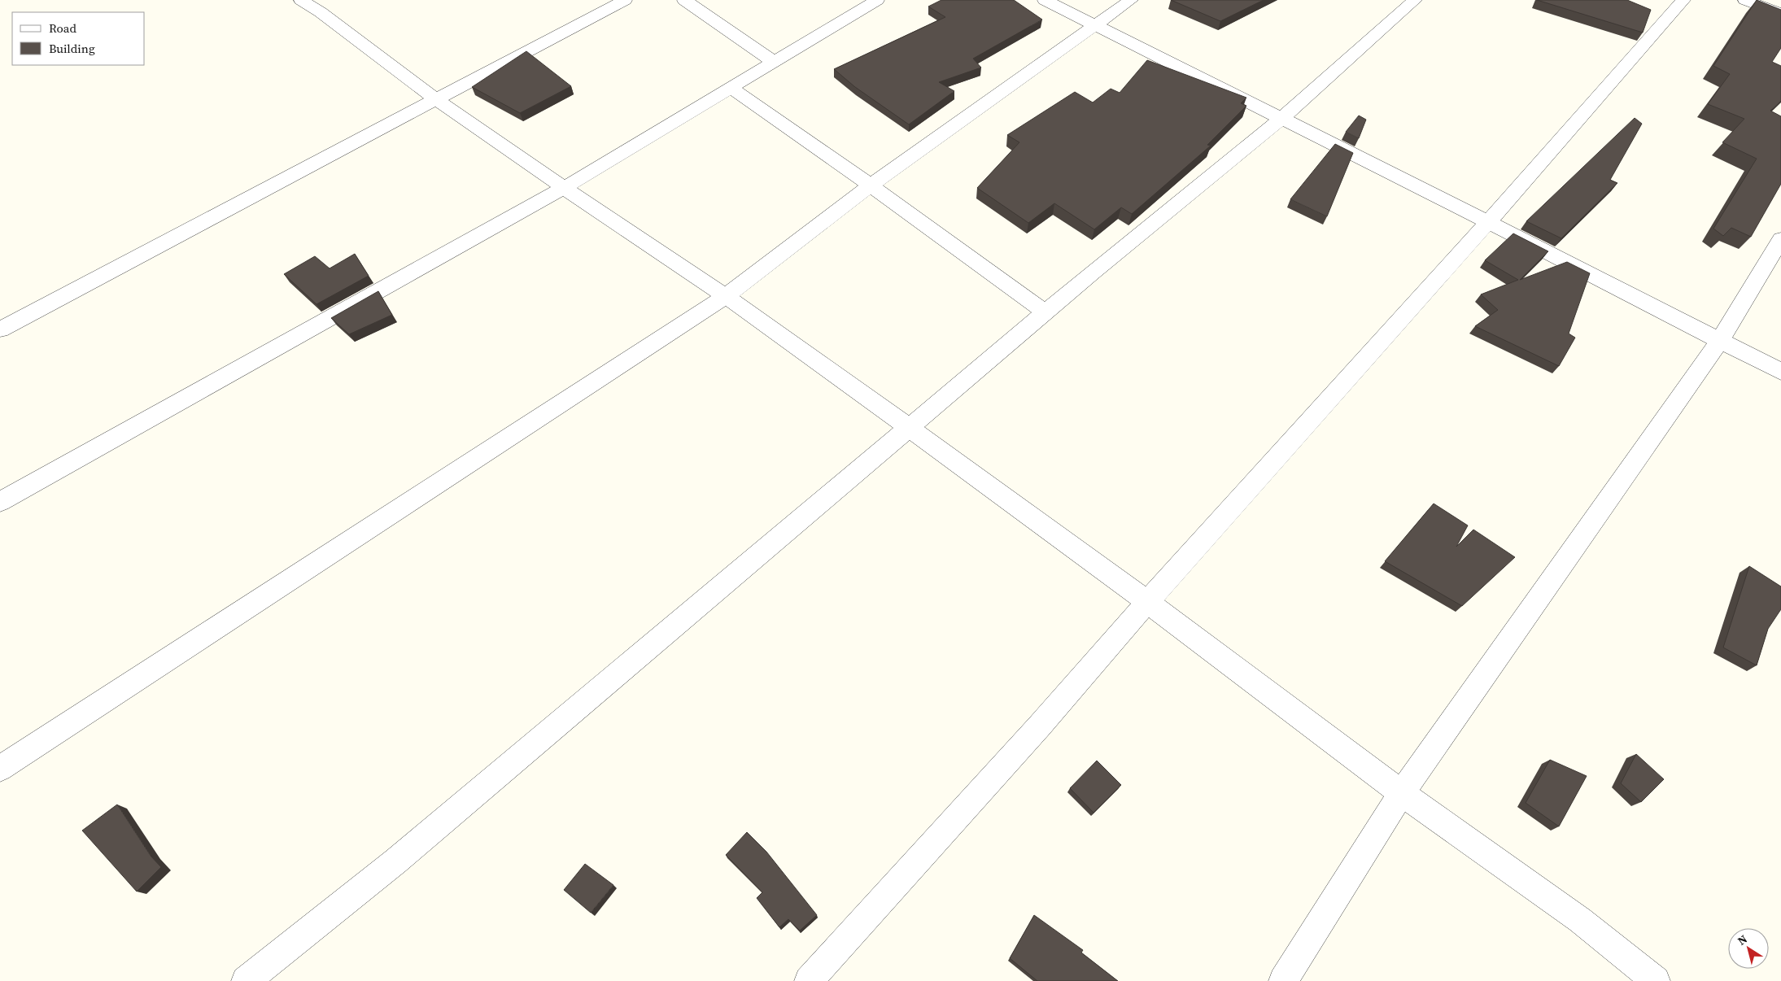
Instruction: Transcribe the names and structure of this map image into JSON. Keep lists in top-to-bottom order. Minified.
{"legend":["Road","Building"],"north":"top left"}
